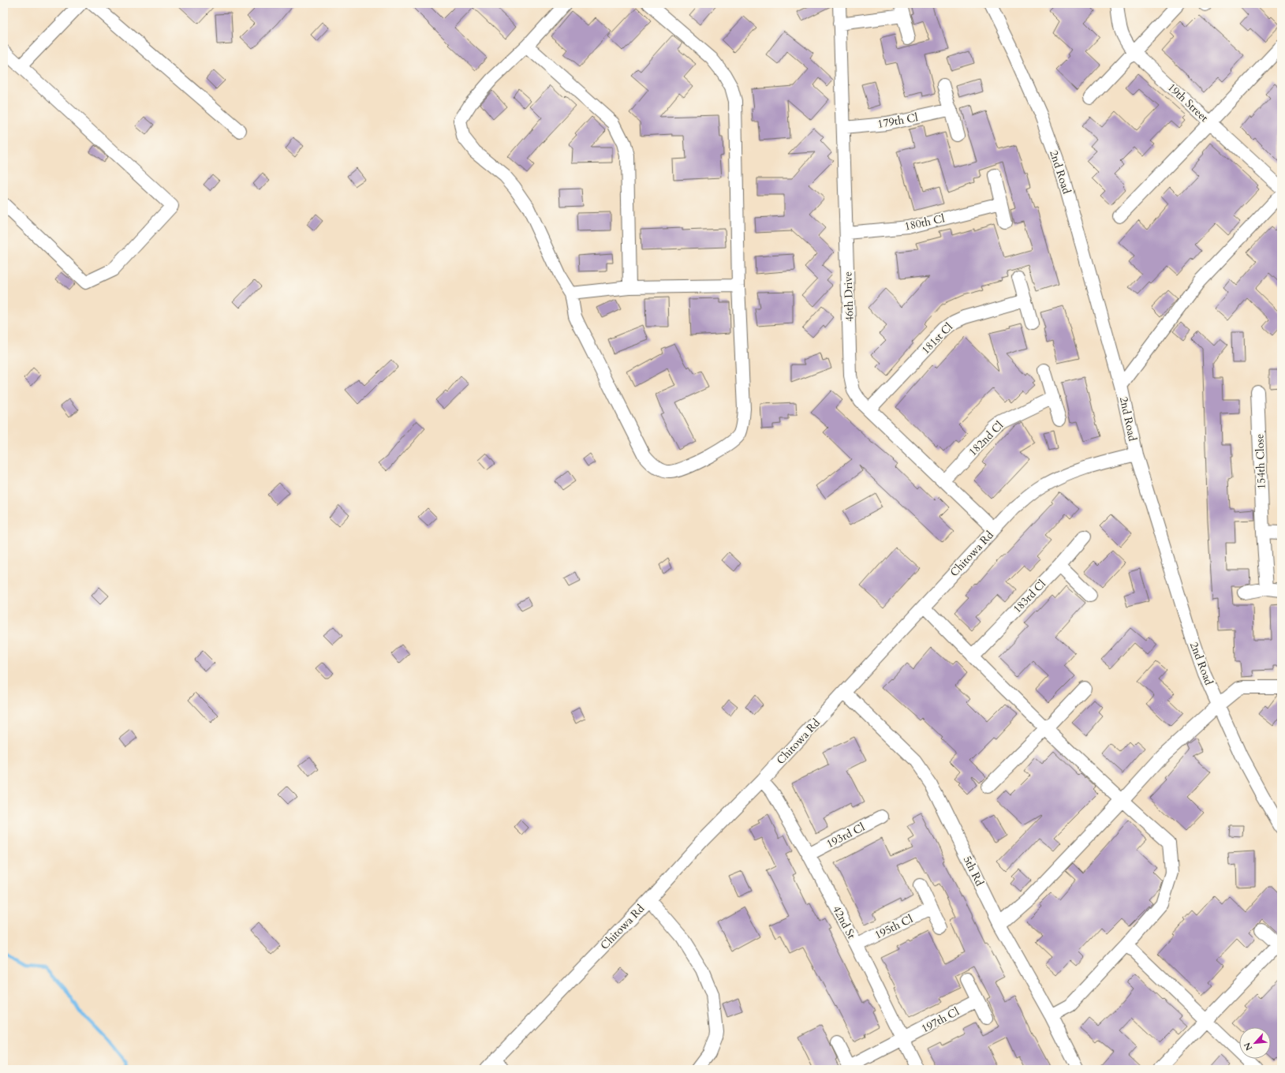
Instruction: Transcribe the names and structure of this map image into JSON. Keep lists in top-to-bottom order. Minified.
{"streets":{"street":["19th Street","179th Cl","2nd Road","180th Cl","46th Drive","181st Cl","182nd Cl","154th Close","Chitowa Rd","183rd Cl","193rd Cl","5th Rd","42nd St","195th Cl","197th Cl"]},"crossings":[["179th Cl","46th Drive"],["2nd Road","Chitowa Rd"],["180th Cl","46th Drive"],["46th Drive","181st Cl"],["46th Drive","182nd Cl"],["46th Drive","Chitowa Rd"],["Chitowa Rd","5th Rd"],["Chitowa Rd","42nd St"],["193rd Cl","42nd St"],["42nd St","195th Cl"],["42nd St","197th Cl"]],"north":"bottom left"}
